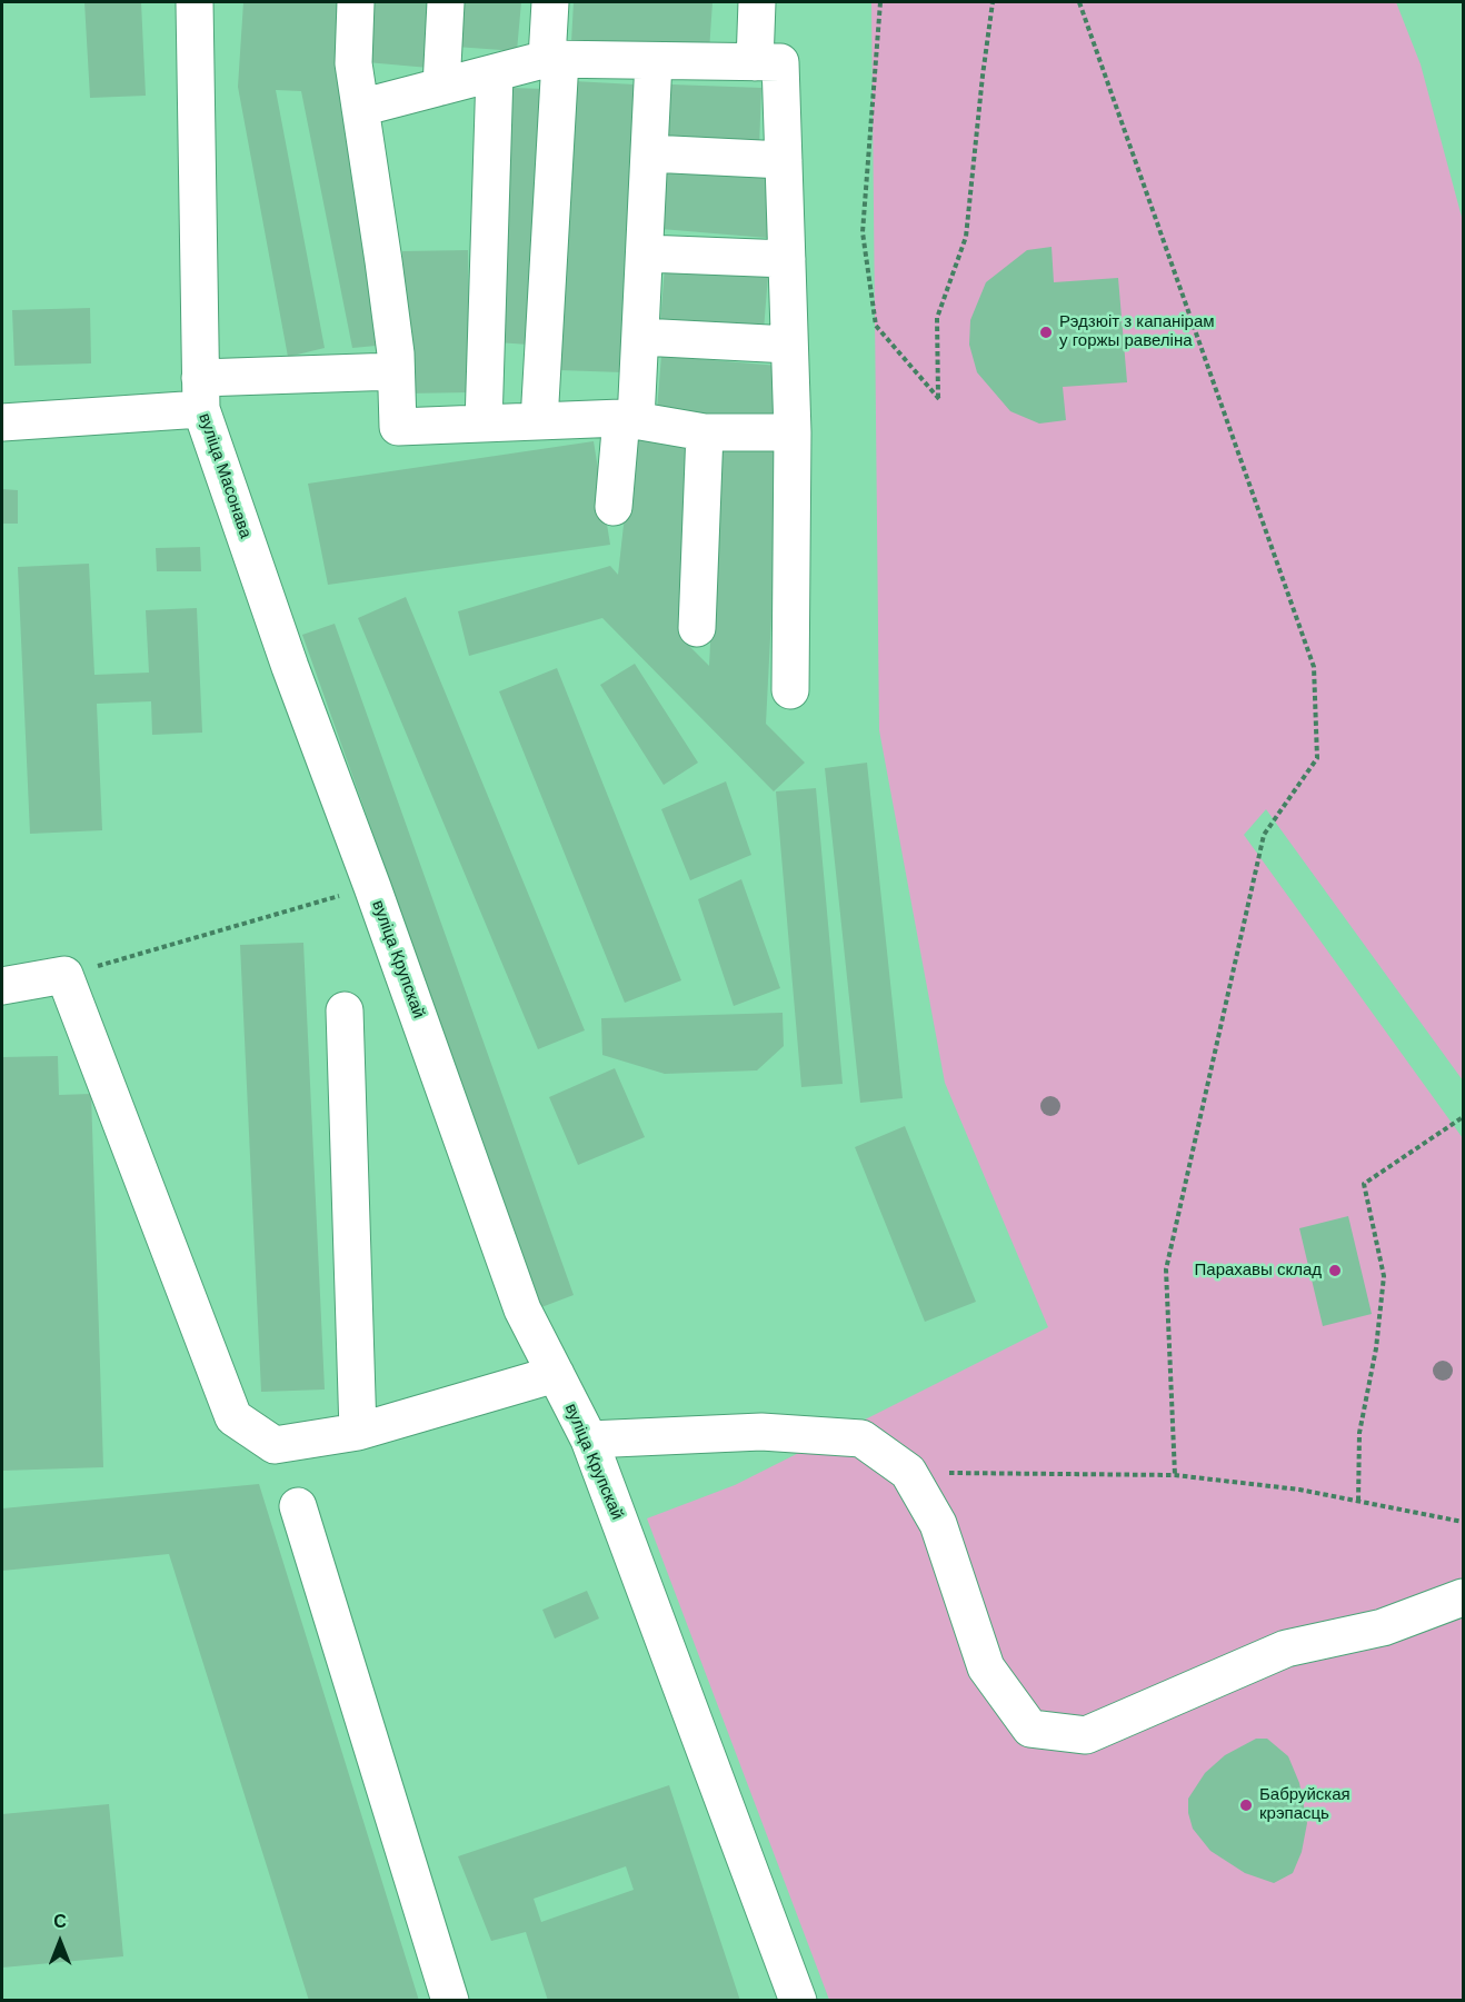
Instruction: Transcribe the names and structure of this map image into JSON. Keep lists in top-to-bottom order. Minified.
{"streets":{"street":["вуліца Масонава","вуліца Крупскай"]},"crossings":[["вуліца Масонава","вуліца Крупскай"]],"places":["Рэдзюіт з капанірам у горжы равеліна","Парахавы склад","Бабруйская крэпасць"],"north":"top"}
